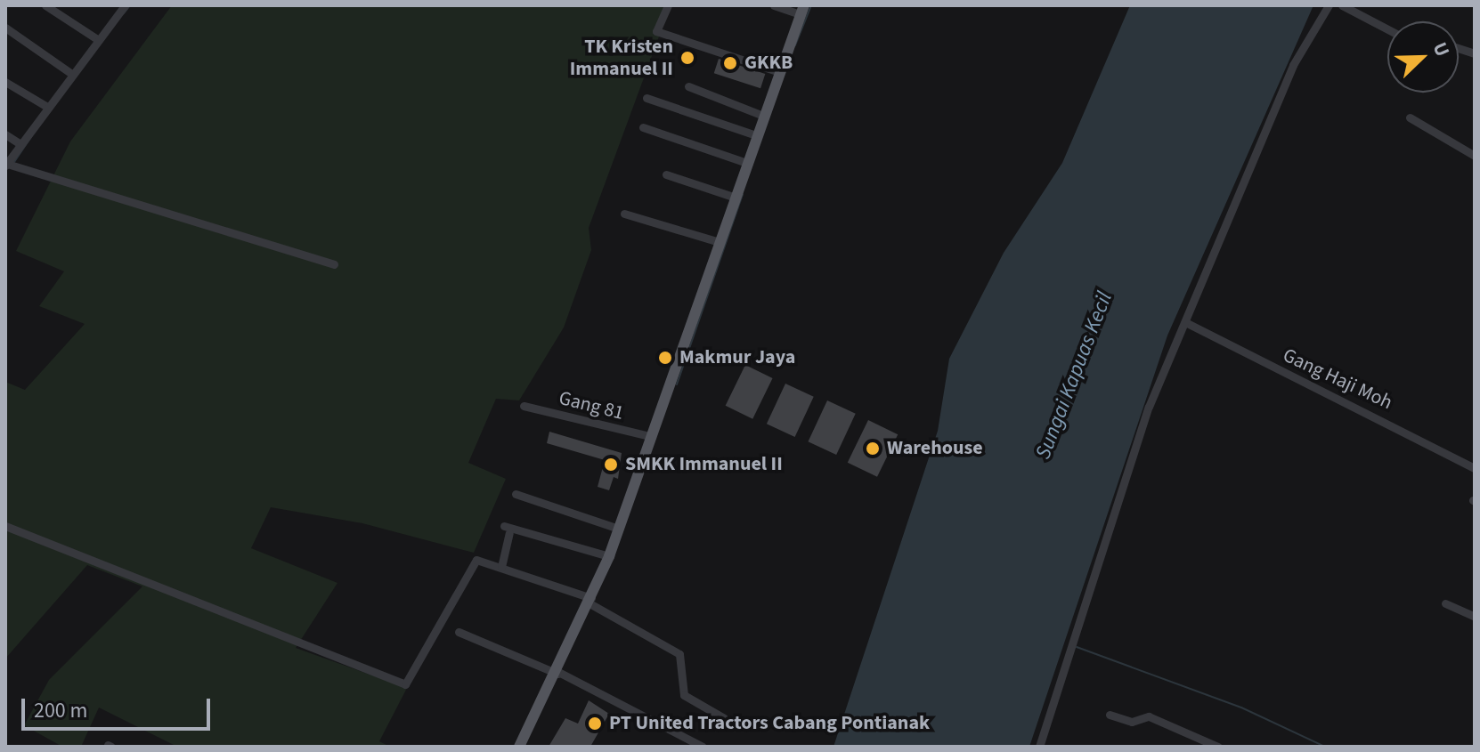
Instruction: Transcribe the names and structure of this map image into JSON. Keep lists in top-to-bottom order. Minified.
{"streets":{"street":["Gang Haji Moh","Gang 81"]},"water":["Sungai Kapuas Kecil"],"places":["TK Kristen Immanuel II","GKKB","Makmur Jaya","Warehouse","SMKK Immanuel II","PT United Tractors Cabang Pontianak"],"scale_bar":"200 m","north":"top right"}
